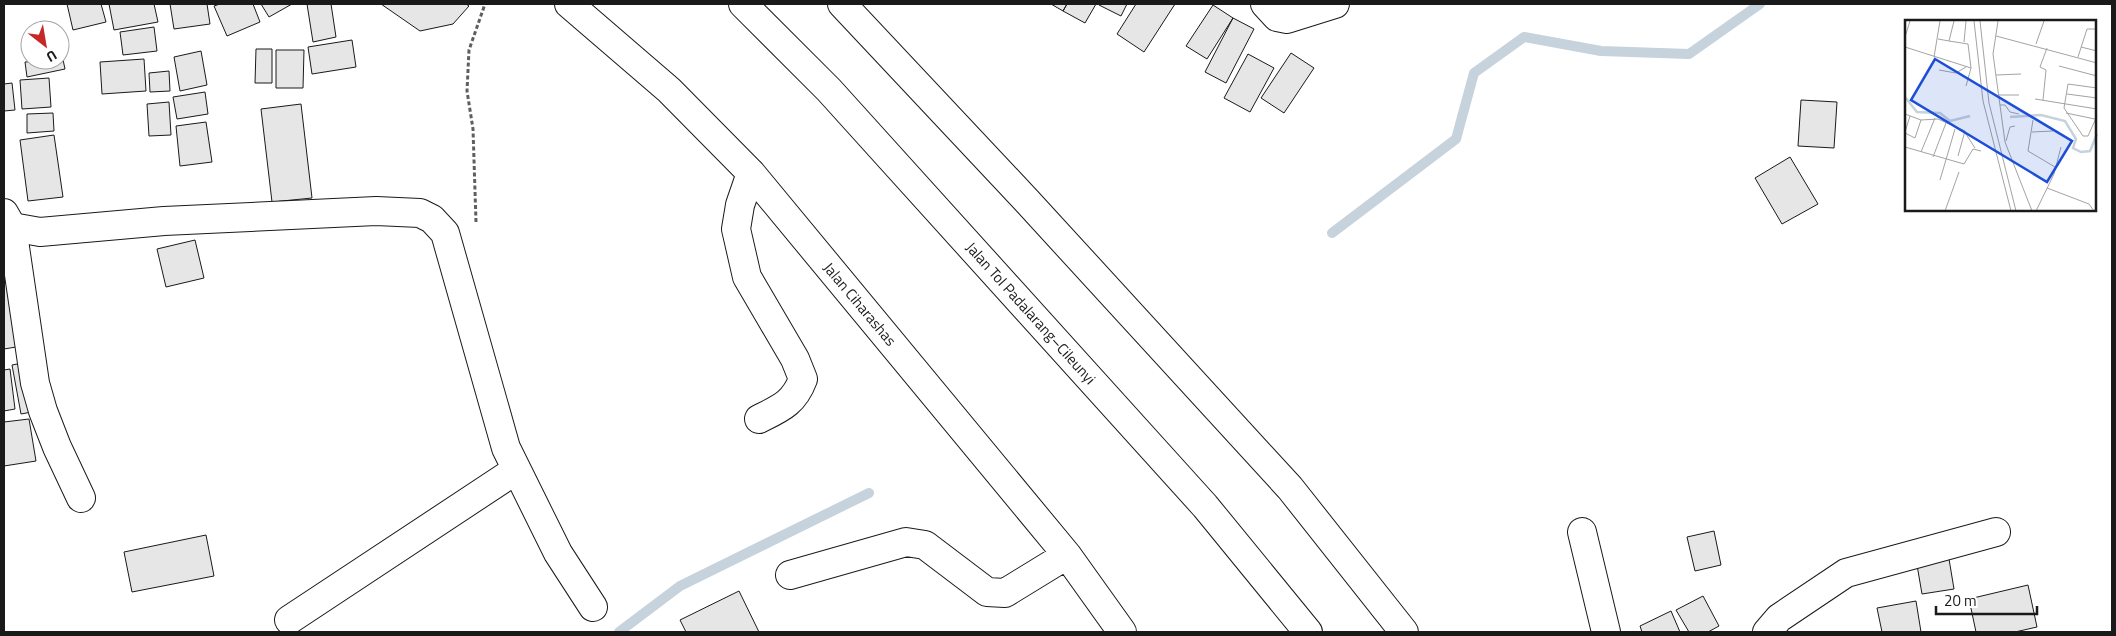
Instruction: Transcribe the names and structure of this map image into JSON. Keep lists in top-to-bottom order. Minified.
{"streets":{"main road":["Jalan Ciharashas","Jalan Tol Padalarang–Cileunyi"]},"scale_bar":"20 m","north":"bottom right"}
